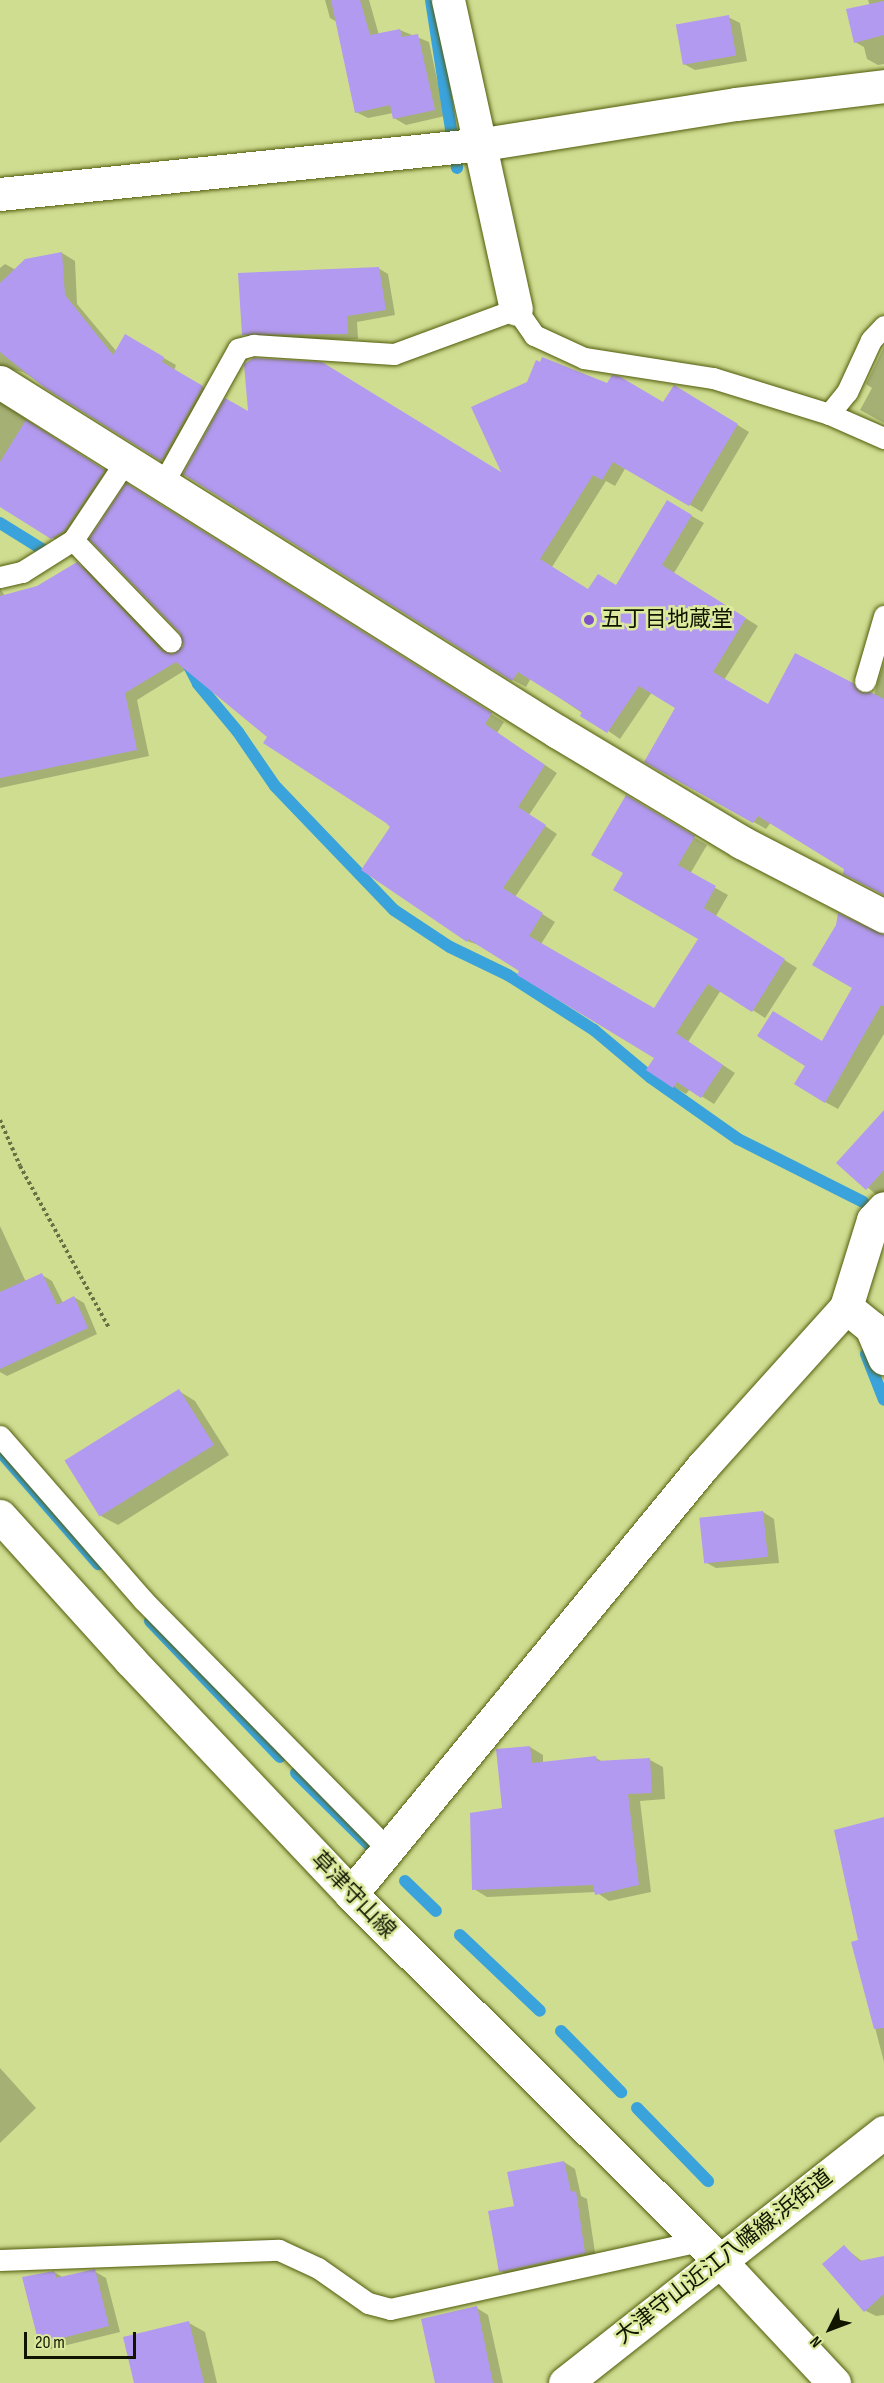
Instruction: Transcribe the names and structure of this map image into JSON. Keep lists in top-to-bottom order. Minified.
{"streets":{"street":["草津守山線","大津守山近江八幡線;浜街道"]},"crossings":[["草津守山線","大津守山近江八幡線;浜街道"]],"places":["五丁目地蔵堂"],"scale_bar":"20 m","north":"bottom left"}
